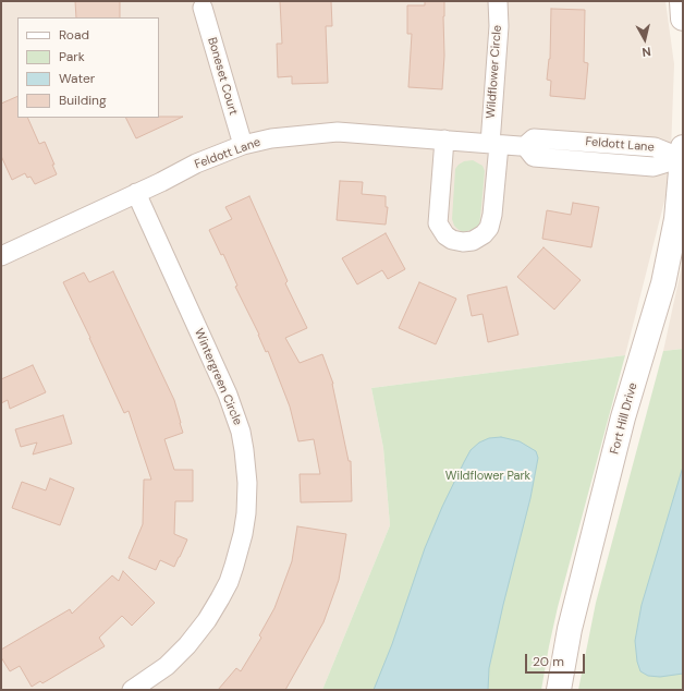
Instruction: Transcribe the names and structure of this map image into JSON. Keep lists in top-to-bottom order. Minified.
{"streets":{"street":["Wildflower Circle","Boneset Court","Feldott Lane","Wintergreen Circle","Fort Hill Drive"]},"crossings":[["Wildflower Circle","Feldott Lane"],["Boneset Court","Feldott Lane"],["Feldott Lane","Wintergreen Circle"],["Feldott Lane","Fort Hill Drive"]],"parks":["Wildflower Park"],"legend":["Road","Park","Water","Building"],"scale_bar":"20 m","north":"bottom"}
